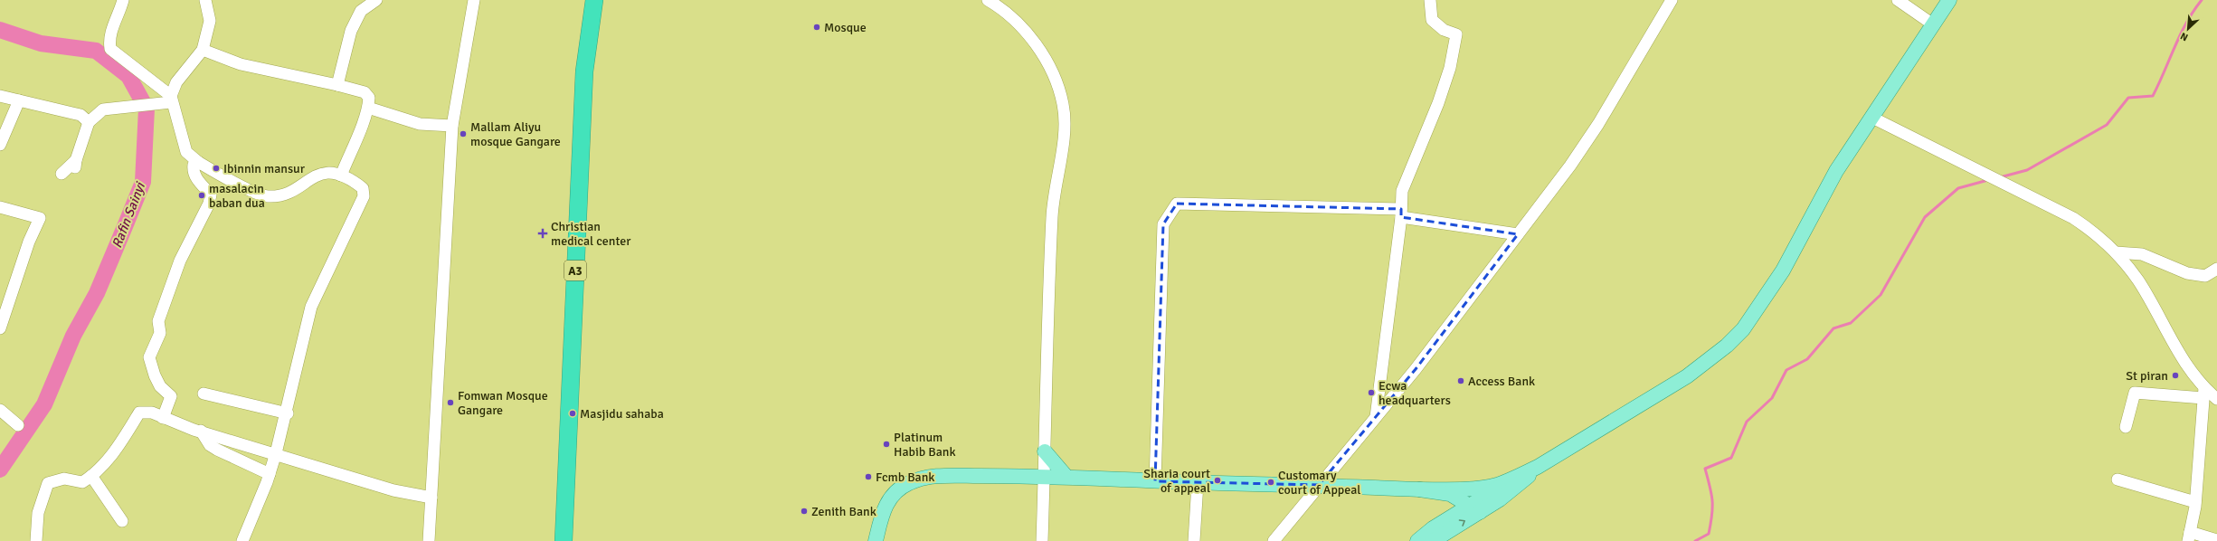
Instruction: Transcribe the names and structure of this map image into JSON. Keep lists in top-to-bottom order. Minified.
{"streets":{"highway":["A3"]},"water":["Rafin Sainyi"],"places":{"other":["Mosque","Mallam Aliyu mosque Gangare","Ibinnin mansur","masalacin baban dua","St piran","Access Bank","Ecwa headquarters","Fomwan Mosque Gangare","Masjidu sahaba","Platinum Habib Bank","Fcmb Bank","Sharia court of appeal","Customary court of Appeal","Zenith Bank"],"health":["Christian medical center"]},"north":"bottom left"}
